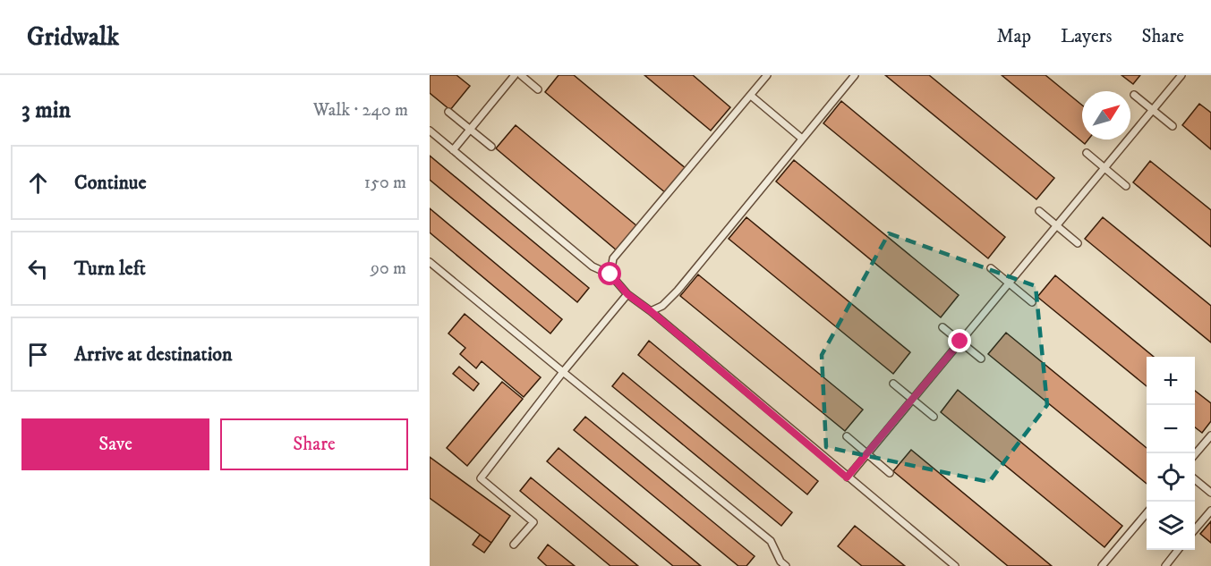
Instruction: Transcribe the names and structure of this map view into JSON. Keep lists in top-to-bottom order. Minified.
{"north":"top right","page":{"header":"Gridwalk","nav":["Map","Layers","Share"],"heading":["3 min","Walk · 240 m"],"list":[["Continue","150 m"],["Turn left","90 m"],"Arrive at destination"],"map_buttons":["+","−"],"buttons":["Save","Share"]}}
